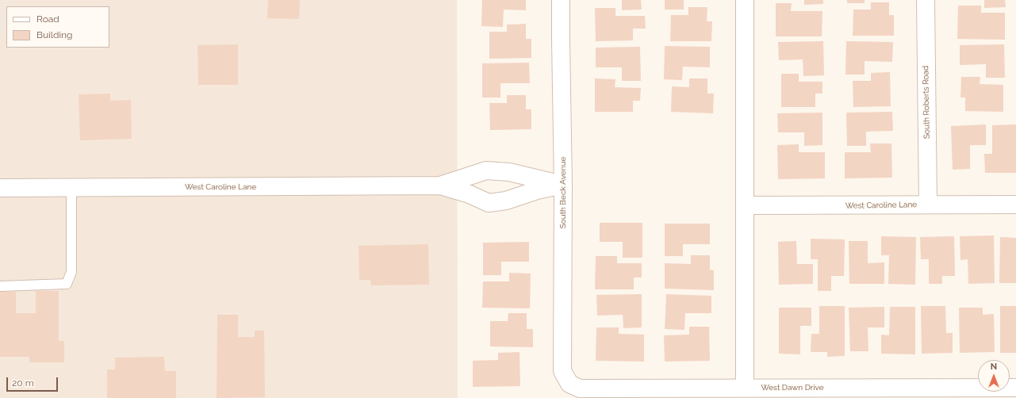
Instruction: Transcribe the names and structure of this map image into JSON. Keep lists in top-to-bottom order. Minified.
{"streets":{"street":["South Roberts Road","West Caroline Lane","South Beck Avenue","West Dawn Drive"]},"crossings":[["South Roberts Road","West Caroline Lane"],["West Caroline Lane","South Beck Avenue"],["South Beck Avenue","West Dawn Drive"]],"legend":["Road","Building"],"scale_bar":"20 m","north":"top"}
